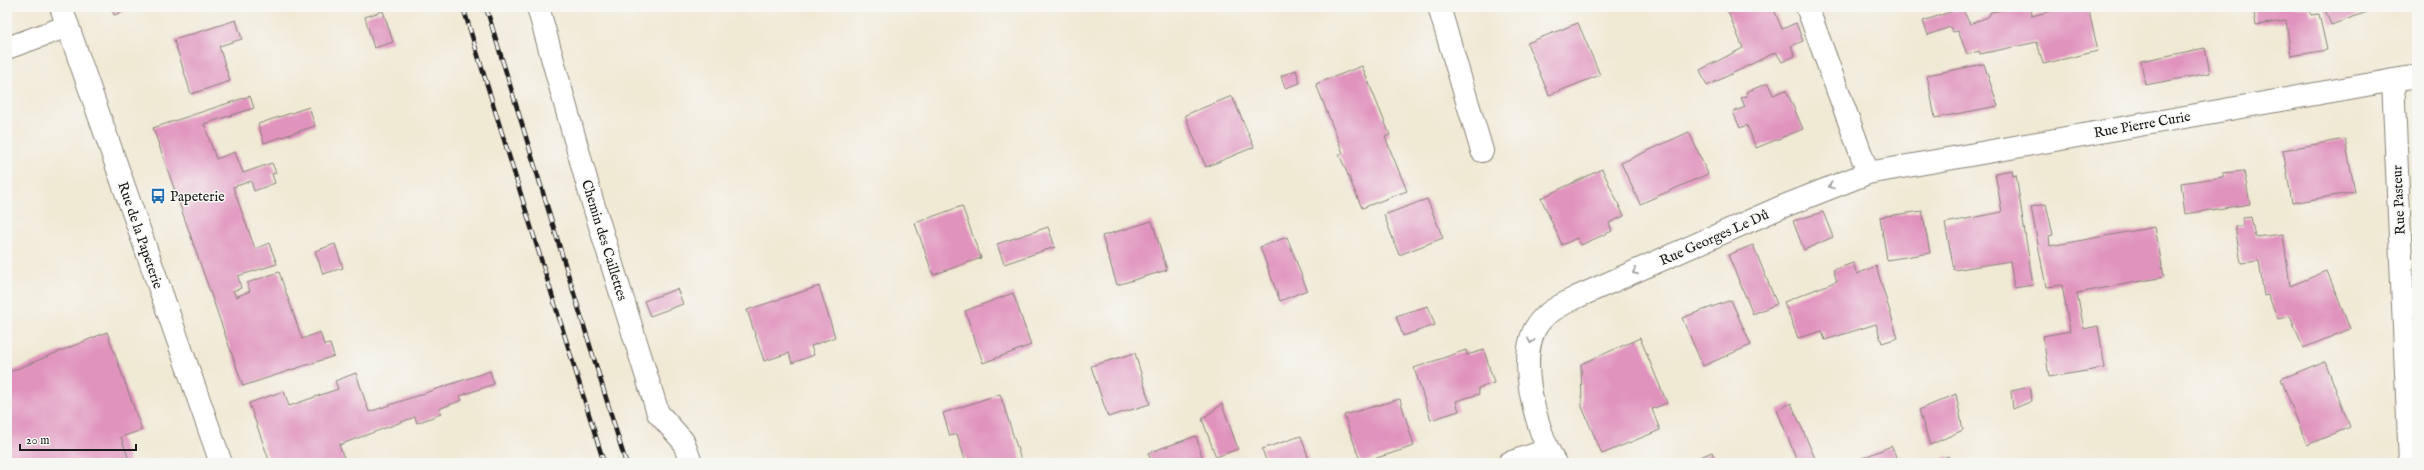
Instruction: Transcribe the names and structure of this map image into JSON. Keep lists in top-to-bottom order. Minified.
{"streets":{"street":["Rue Pierre Curie","Rue Pasteur","Rue de la Papeterie","Rue Georges Le Dû","Chemin des Caillettes"]},"crossings":[["Rue Pierre Curie","Rue Pasteur"],["Rue Pierre Curie","Rue Georges Le Dû"]],"one_way":["Rue Georges Le Dû"],"places":{"bus stop":["Papeterie"]},"scale_bar":"20 m"}
